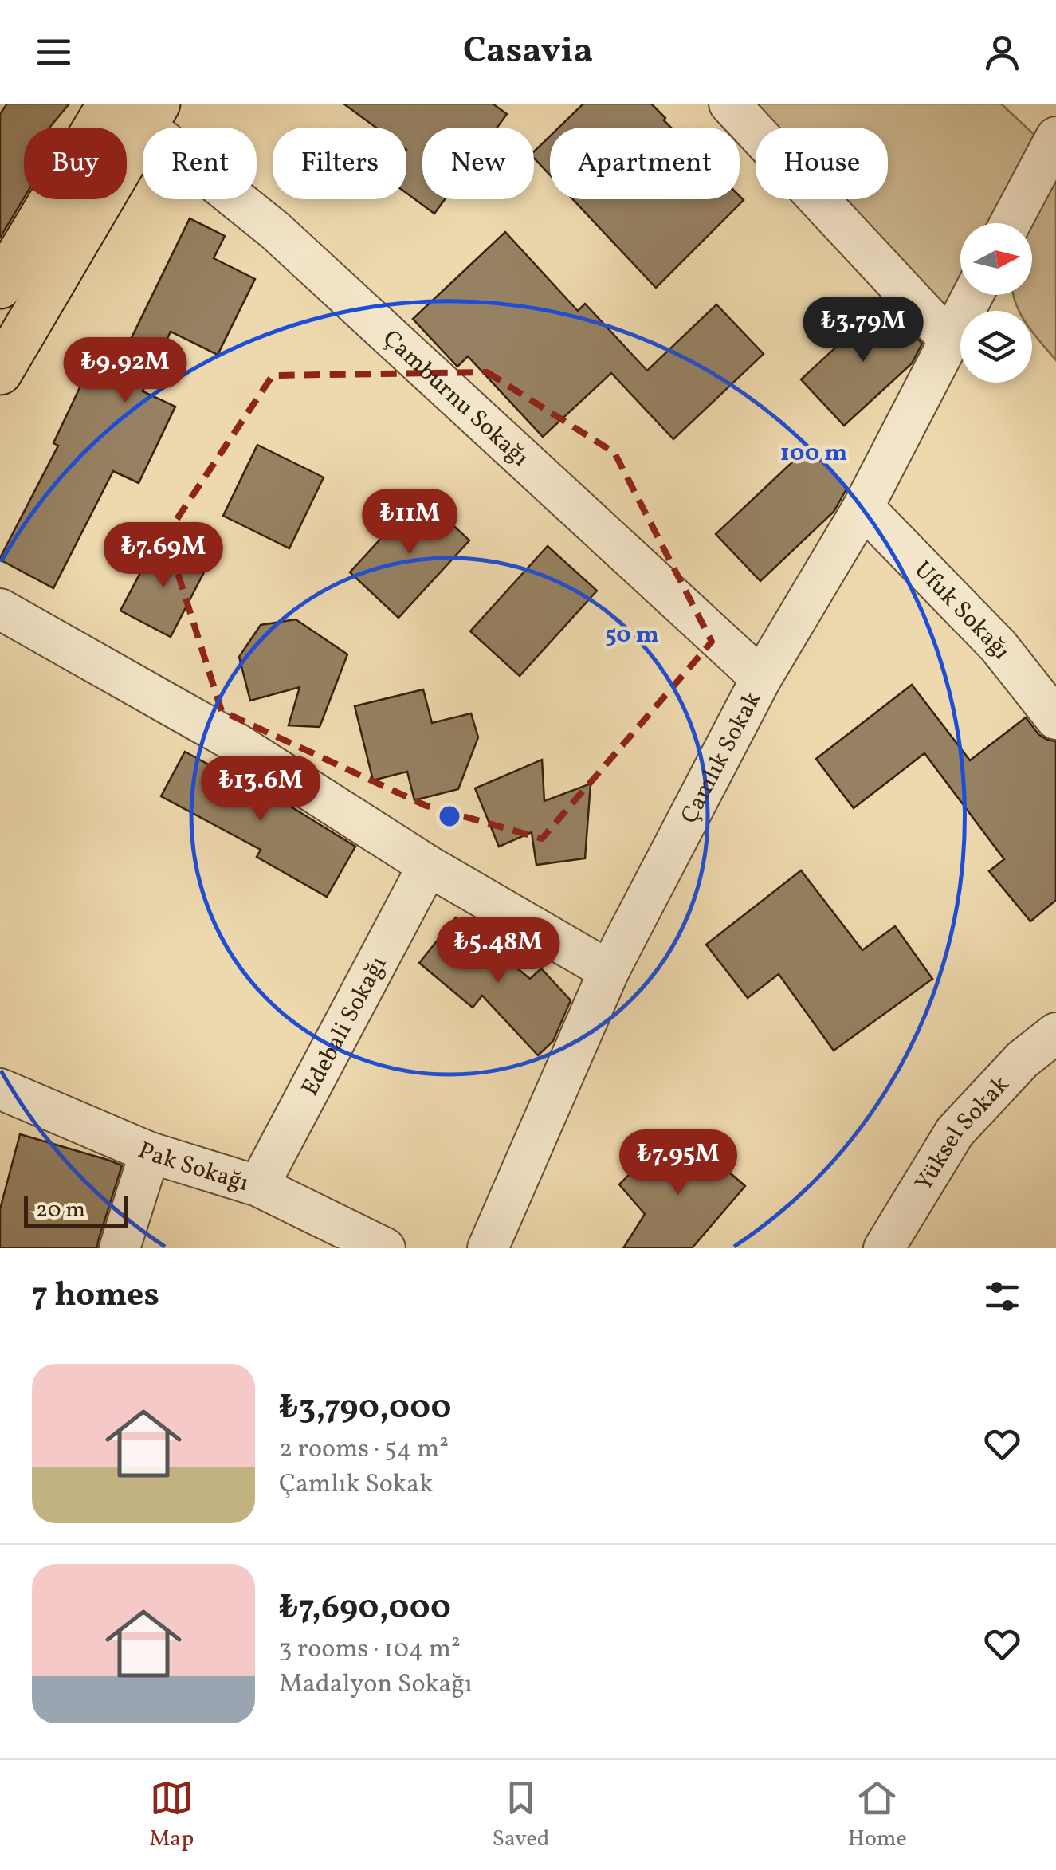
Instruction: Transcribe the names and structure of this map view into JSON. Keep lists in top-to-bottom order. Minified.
{"streets":{"street":["Çamburnu Sokağı","Ufuk Sokağı","Çamlık Sokak","Edebali Sokağı","Yüksel Sokak","Pak Sokağı"]},"crossings":[["Çamburnu Sokağı","Çamlık Sokak"],["Ufuk Sokağı","Çamlık Sokak"],["Edebali Sokağı","Pak Sokağı"]],"scale_bar":"20 m","north":"right","page":{"header":"Casavia","chip":["Buy","Rent","Filters","New","Apartment","House"],"price":["₺3.79M","₺9.92M","₺11M","₺7.69M","₺13.6M","₺5.48M","₺7.95M"],"scale":"20 m","heading":"7 homes","list":[{"name":"₺3,790,000","note":"2 rooms · 54 m² · Çamlık Sokak"},{"name":"₺7,690,000","note":"3 rooms · 104 m² · Madalyon Sokağı"}],"tabs":["Map","Saved","Home"]},"rings":["100 m","50 m"]}
